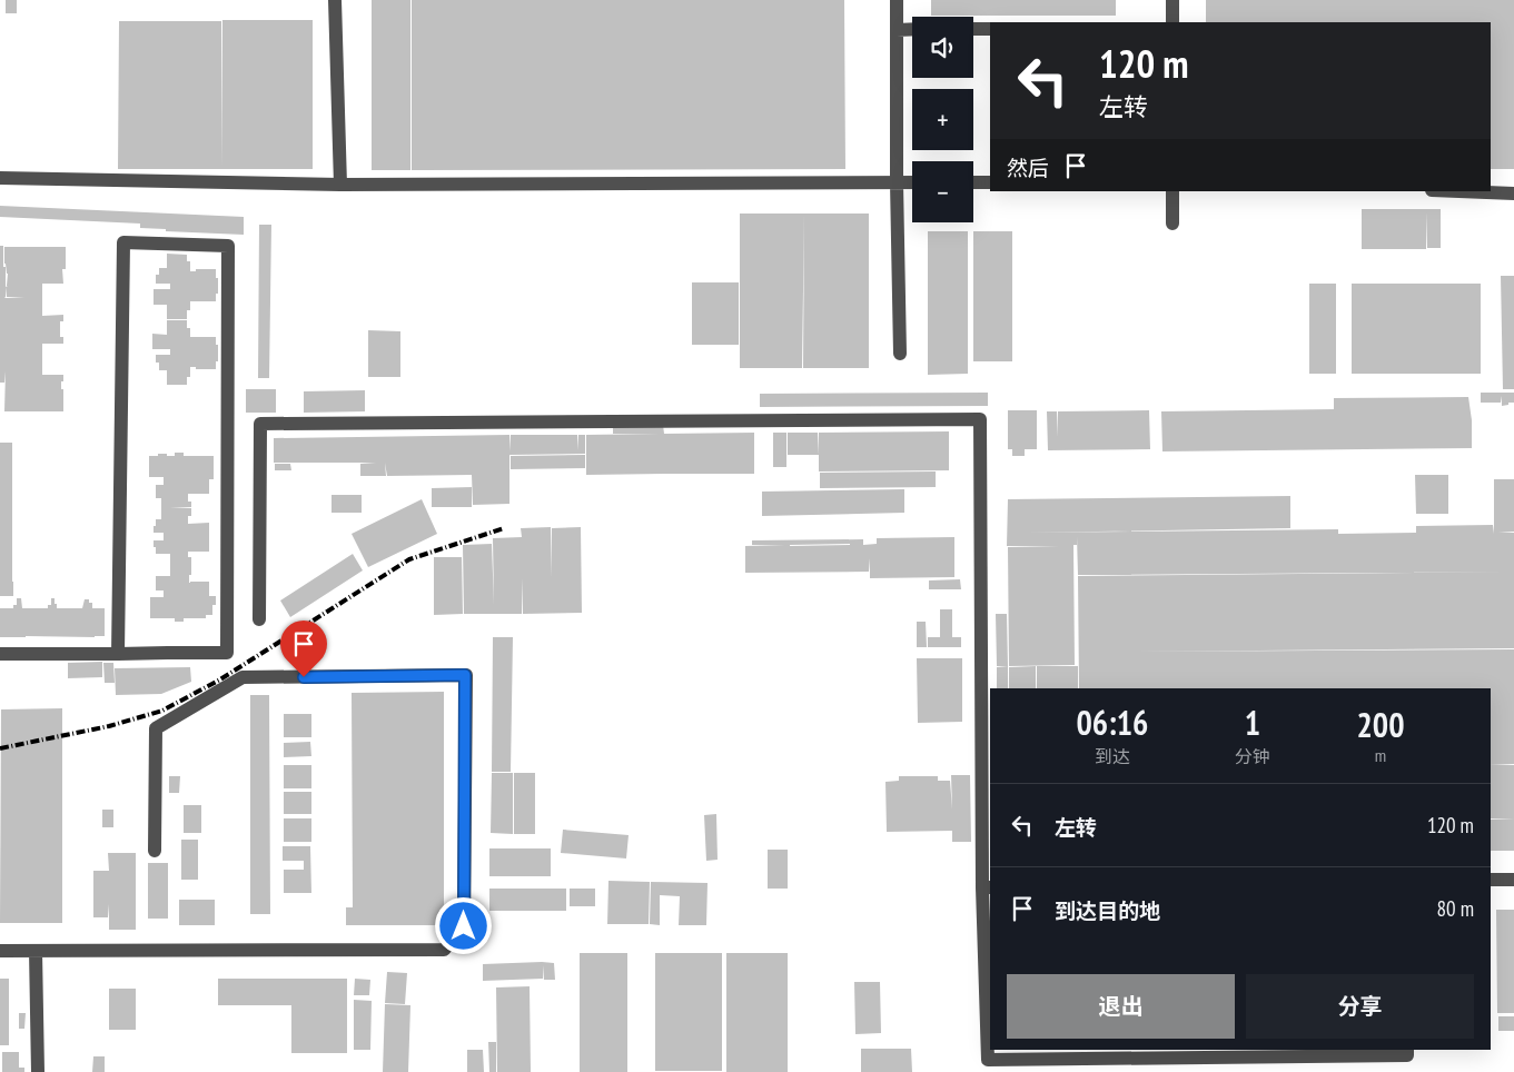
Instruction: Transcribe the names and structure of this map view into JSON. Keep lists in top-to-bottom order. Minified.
{"page":{"map_buttons":["+","−"],"turn":["120 m","左转"],"then":"然后","eta":["06:16","到达","1","分钟","200","m"],"list":[{"name":"左转","value":"120 m"},{"name":"到达目的地","value":"80 m"}],"buttons":["退出","分享"]}}
